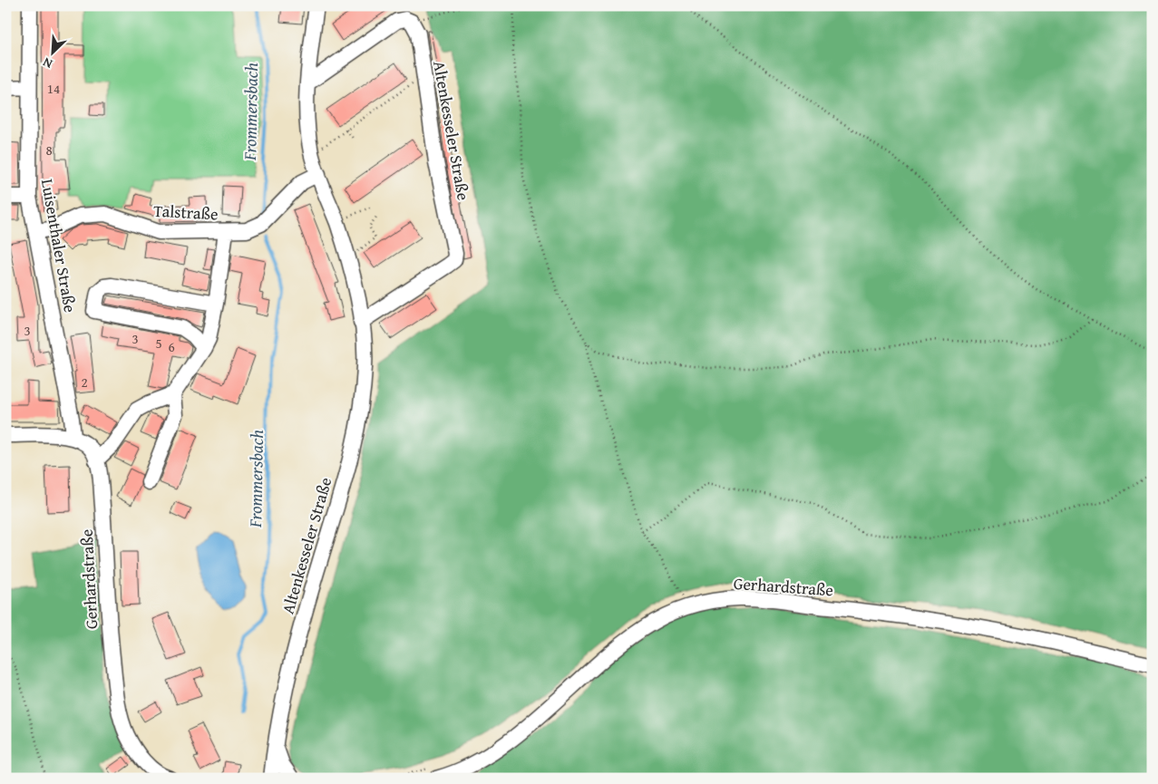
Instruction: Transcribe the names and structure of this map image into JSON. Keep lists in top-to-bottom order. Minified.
{"streets":{"street":["Altenkesseler Straße","Talstraße","Luisenthaler Straße","Gerhardstraße"]},"crossings":[["Altenkesseler Straße","Talstraße"],["Talstraße","Luisenthaler Straße"],["Luisenthaler Straße","Gerhardstraße"]],"water":["Frommersbach"],"house_numbers":["14","8","3","3","5","6","2"],"north":"bottom left"}
